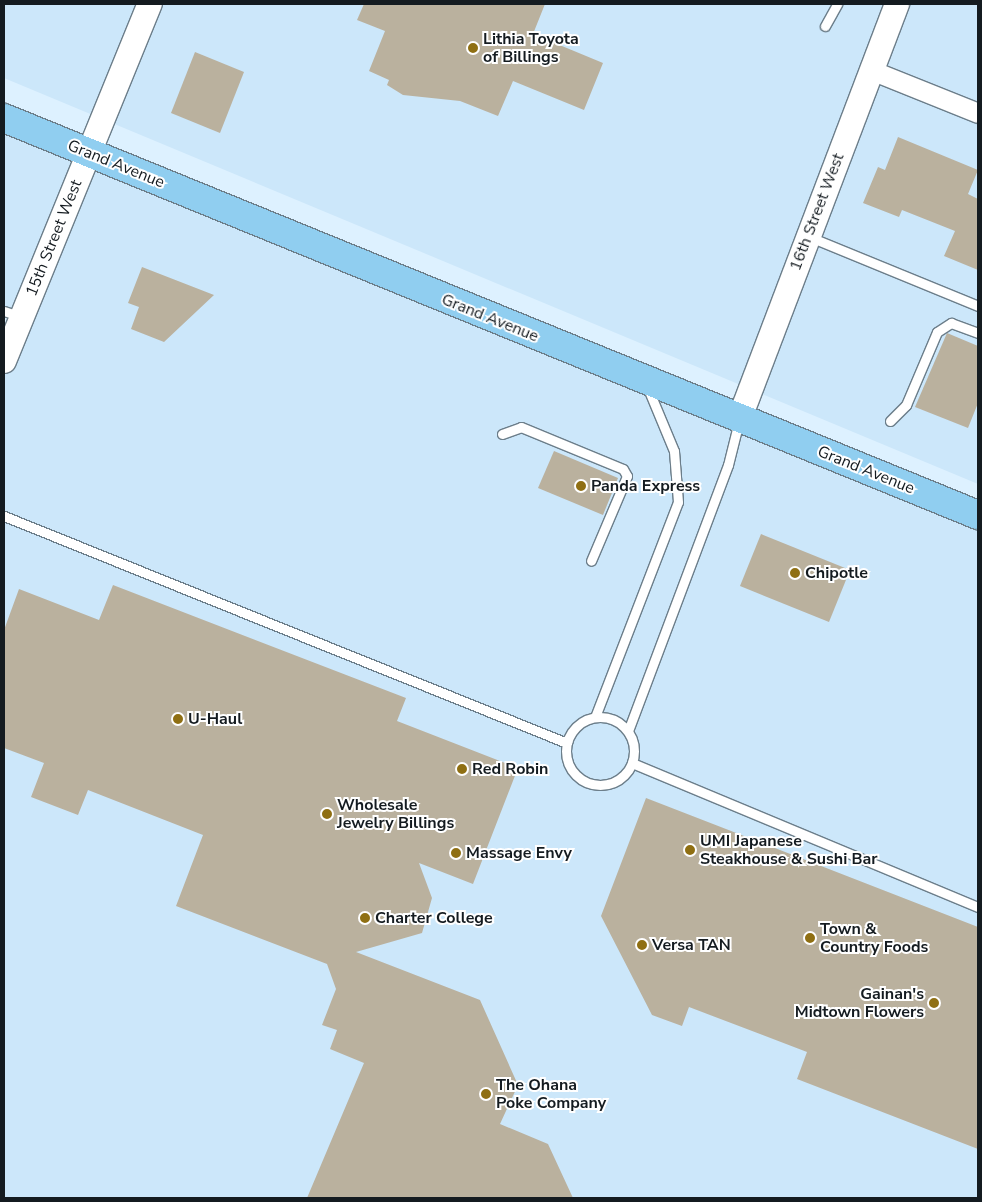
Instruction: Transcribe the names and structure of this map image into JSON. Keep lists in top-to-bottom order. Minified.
{"streets":{"main road":["Grand Avenue"],"street":["16th Street West","15th Street West"]},"crossings":[["Grand Avenue","16th Street West"],["Grand Avenue","15th Street West"]],"places":["Lithia Toyota of Billings","Panda Express","Chipotle","U-Haul","Red Robin","Wholesale Jewelry Billings","UMI Japanese Steakhouse & Sushi Bar","Massage Envy","Charter College","Town & Country Foods","Versa TAN","Gainan's Midtown Flowers","The Ohana Poke Company"]}
